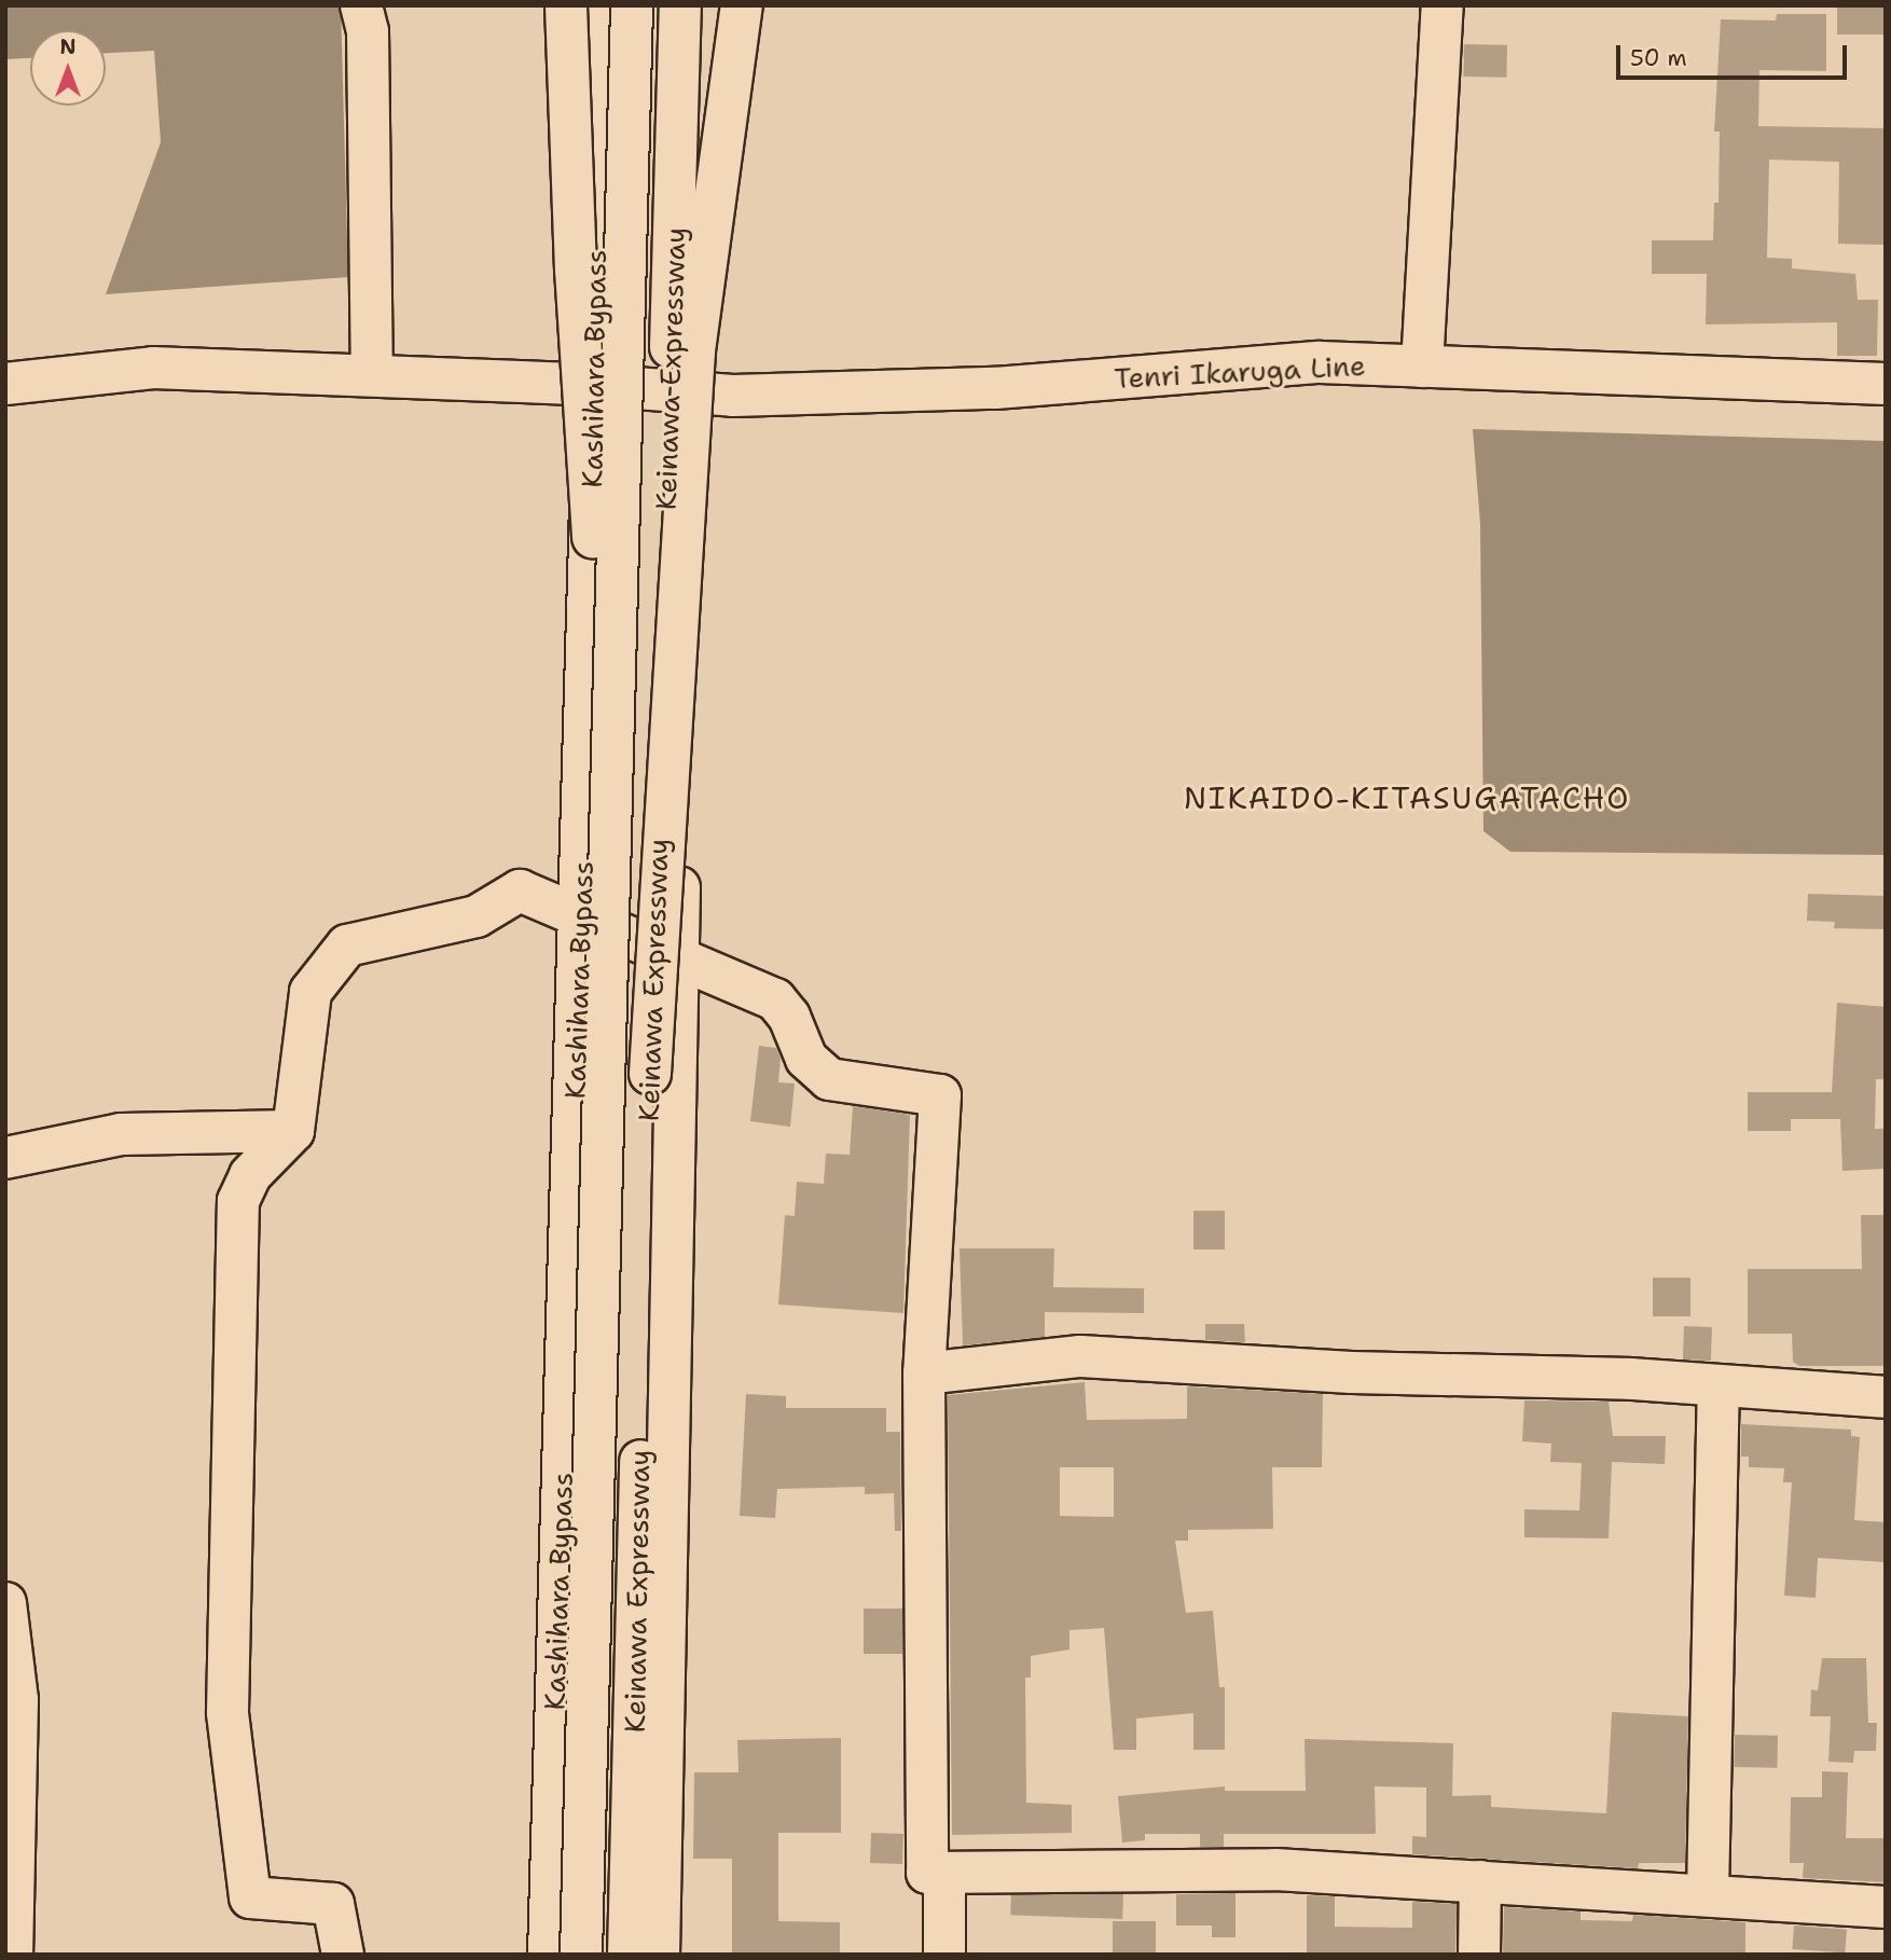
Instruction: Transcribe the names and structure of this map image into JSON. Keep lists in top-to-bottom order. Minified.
{"streets":{"main road":["Kashihara Bypass","Keinawa Expressway","Tenri Ikaruga Line"]},"crossings":[["Kashihara Bypass","Tenri Ikaruga Line"]],"districts":["NIKAIDO-KITASUGATACHO"],"scale_bar":"50 m","north":"top"}
